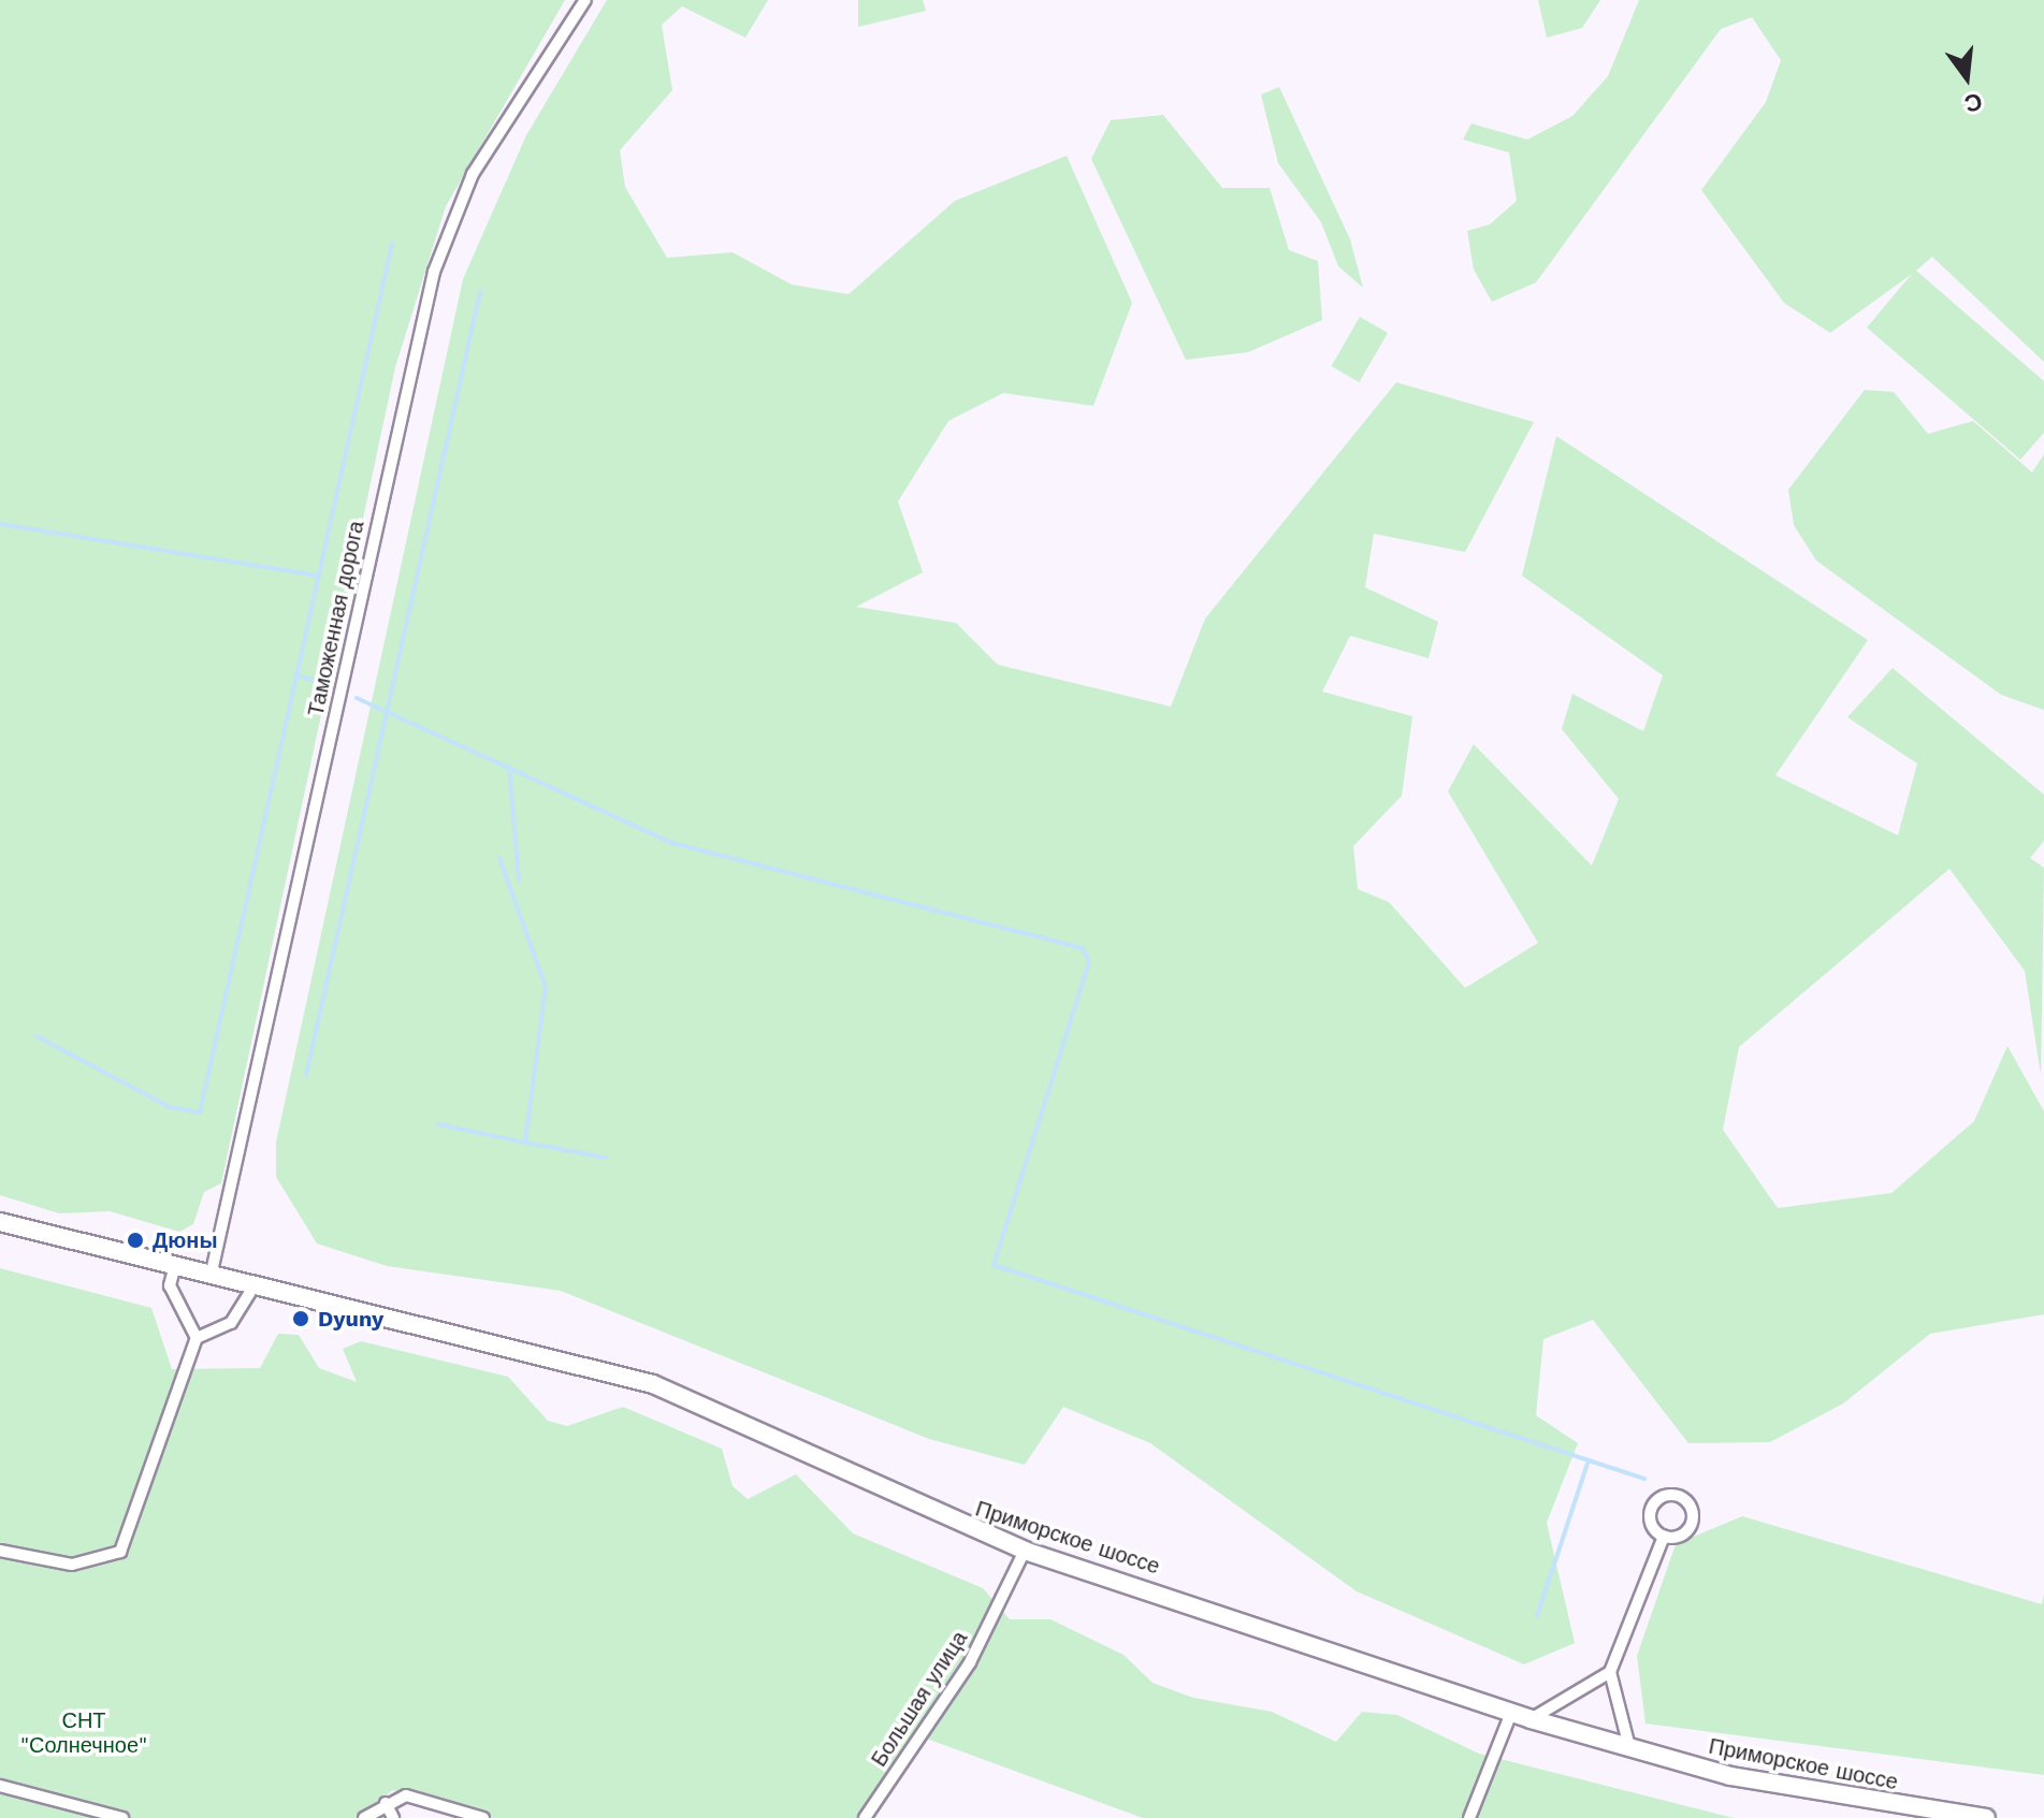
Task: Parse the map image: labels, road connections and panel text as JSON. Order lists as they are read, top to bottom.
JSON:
{
  "streets": {
    "main road": ["Приморское шоссе"],
    "street": ["Таможенная дорога", "Большая улица"]
  },
  "crossings": [
    ["Таможенная дорога", "Приморское шоссе"],
    ["Приморское шоссе", "Большая улица"]
  ],
  "parks": ["СНТ \"Солнечное\""],
  "places": ["Дюны", "Dyuny"],
  "north": "bottom"
}
